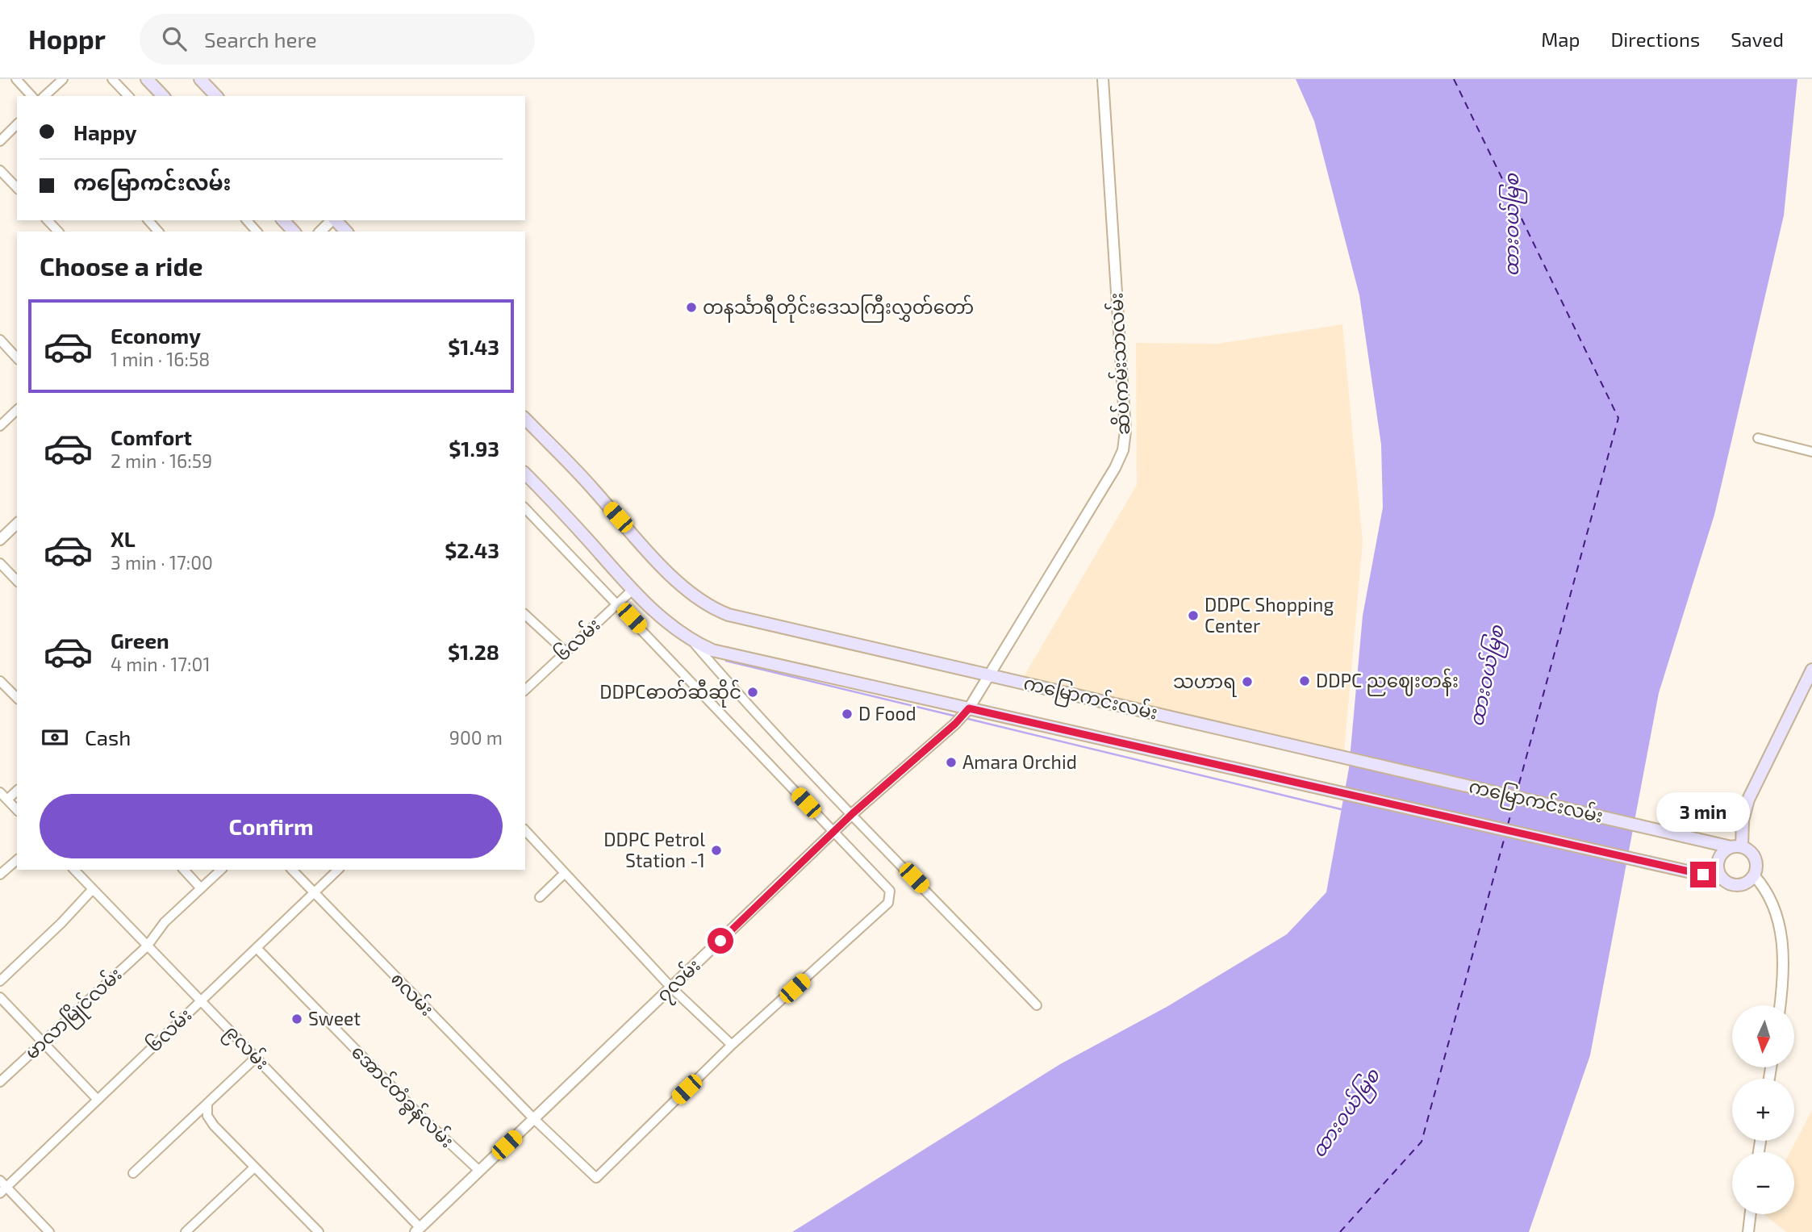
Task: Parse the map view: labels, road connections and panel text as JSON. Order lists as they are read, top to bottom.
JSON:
{
  "streets": {
    "main road": ["ကမြောကင်းလမ်း"],
    "street": [
      "ဆိပ်ကမ်းသာလမ်း",
      "၆လမ်း",
      "၇လမ်း",
      "၈လမ်း",
      "မာလာမြိုင်လမ်း",
      "၉လမ်း",
      "အောင်တံခွန်လမ်း"
    ]
  },
  "crossings": [
    ["ဆိပ်ကမ်းသာလမ်း", "ကမြောကင်းလမ်း"],
    ["ဆိပ်ကမ်းသာလမ်း", "၇လမ်း"],
    ["၆လမ်း", "ကမြောကင်းလမ်း"],
    ["၆လမ်း", "၈လမ်း"],
    ["၆လမ်း", "၉လမ်း"],
    ["၆လမ်း", "အောင်တံခွန်လမ်း"],
    ["ကမြောကင်းလမ်း", "၇လမ်း"],
    ["၇လမ်း", "၈လမ်း"],
    ["၇လမ်း", "၉လမ်း"],
    ["၇လမ်း", "အောင်တံခွန်လမ်း"],
    ["မာလာမြိုင်လမ်း", "၉လမ်း"]
  ],
  "water": ["ထားဝယ်မြစ"],
  "places": [
    "တနင်္သာရီတိုင်းဒေသကြီးလွှတ်တော်",
    "DDPC Shopping Center",
    "DDPC ညဈေးတန်း",
    "သဟာရ",
    "DDPCဓာတ်ဆီဆိုင်",
    "D Food",
    "Amara Orchid",
    "DDPC Petrol Station -1",
    "Sweet"
  ],
  "north": "bottom",
  "page": {
    "header": "Hoppr",
    "search": "Search here",
    "nav": ["Map", "Directions", "Saved"],
    "banner": ["Happy", "ကမြောကင်းလမ်း"],
    "heading": "Choose a ride",
    "list": [
      {
        "name": "Economy",
        "note": "1 min · 16:58",
        "value": "$1.43"
      },
      {
        "name": "Comfort",
        "note": "2 min · 16:59",
        "value": "$1.93"
      },
      {
        "name": "XL",
        "note": "3 min · 17:00",
        "value": "$2.43"
      },
      {
        "name": "Green",
        "note": "4 min · 17:01",
        "value": "$1.28"
      }
    ],
    "pay": ["Cash", "900 m"],
    "buttons": "Confirm",
    "bubble": "3 min",
    "map_buttons": ["+", "−"]
  }
}
